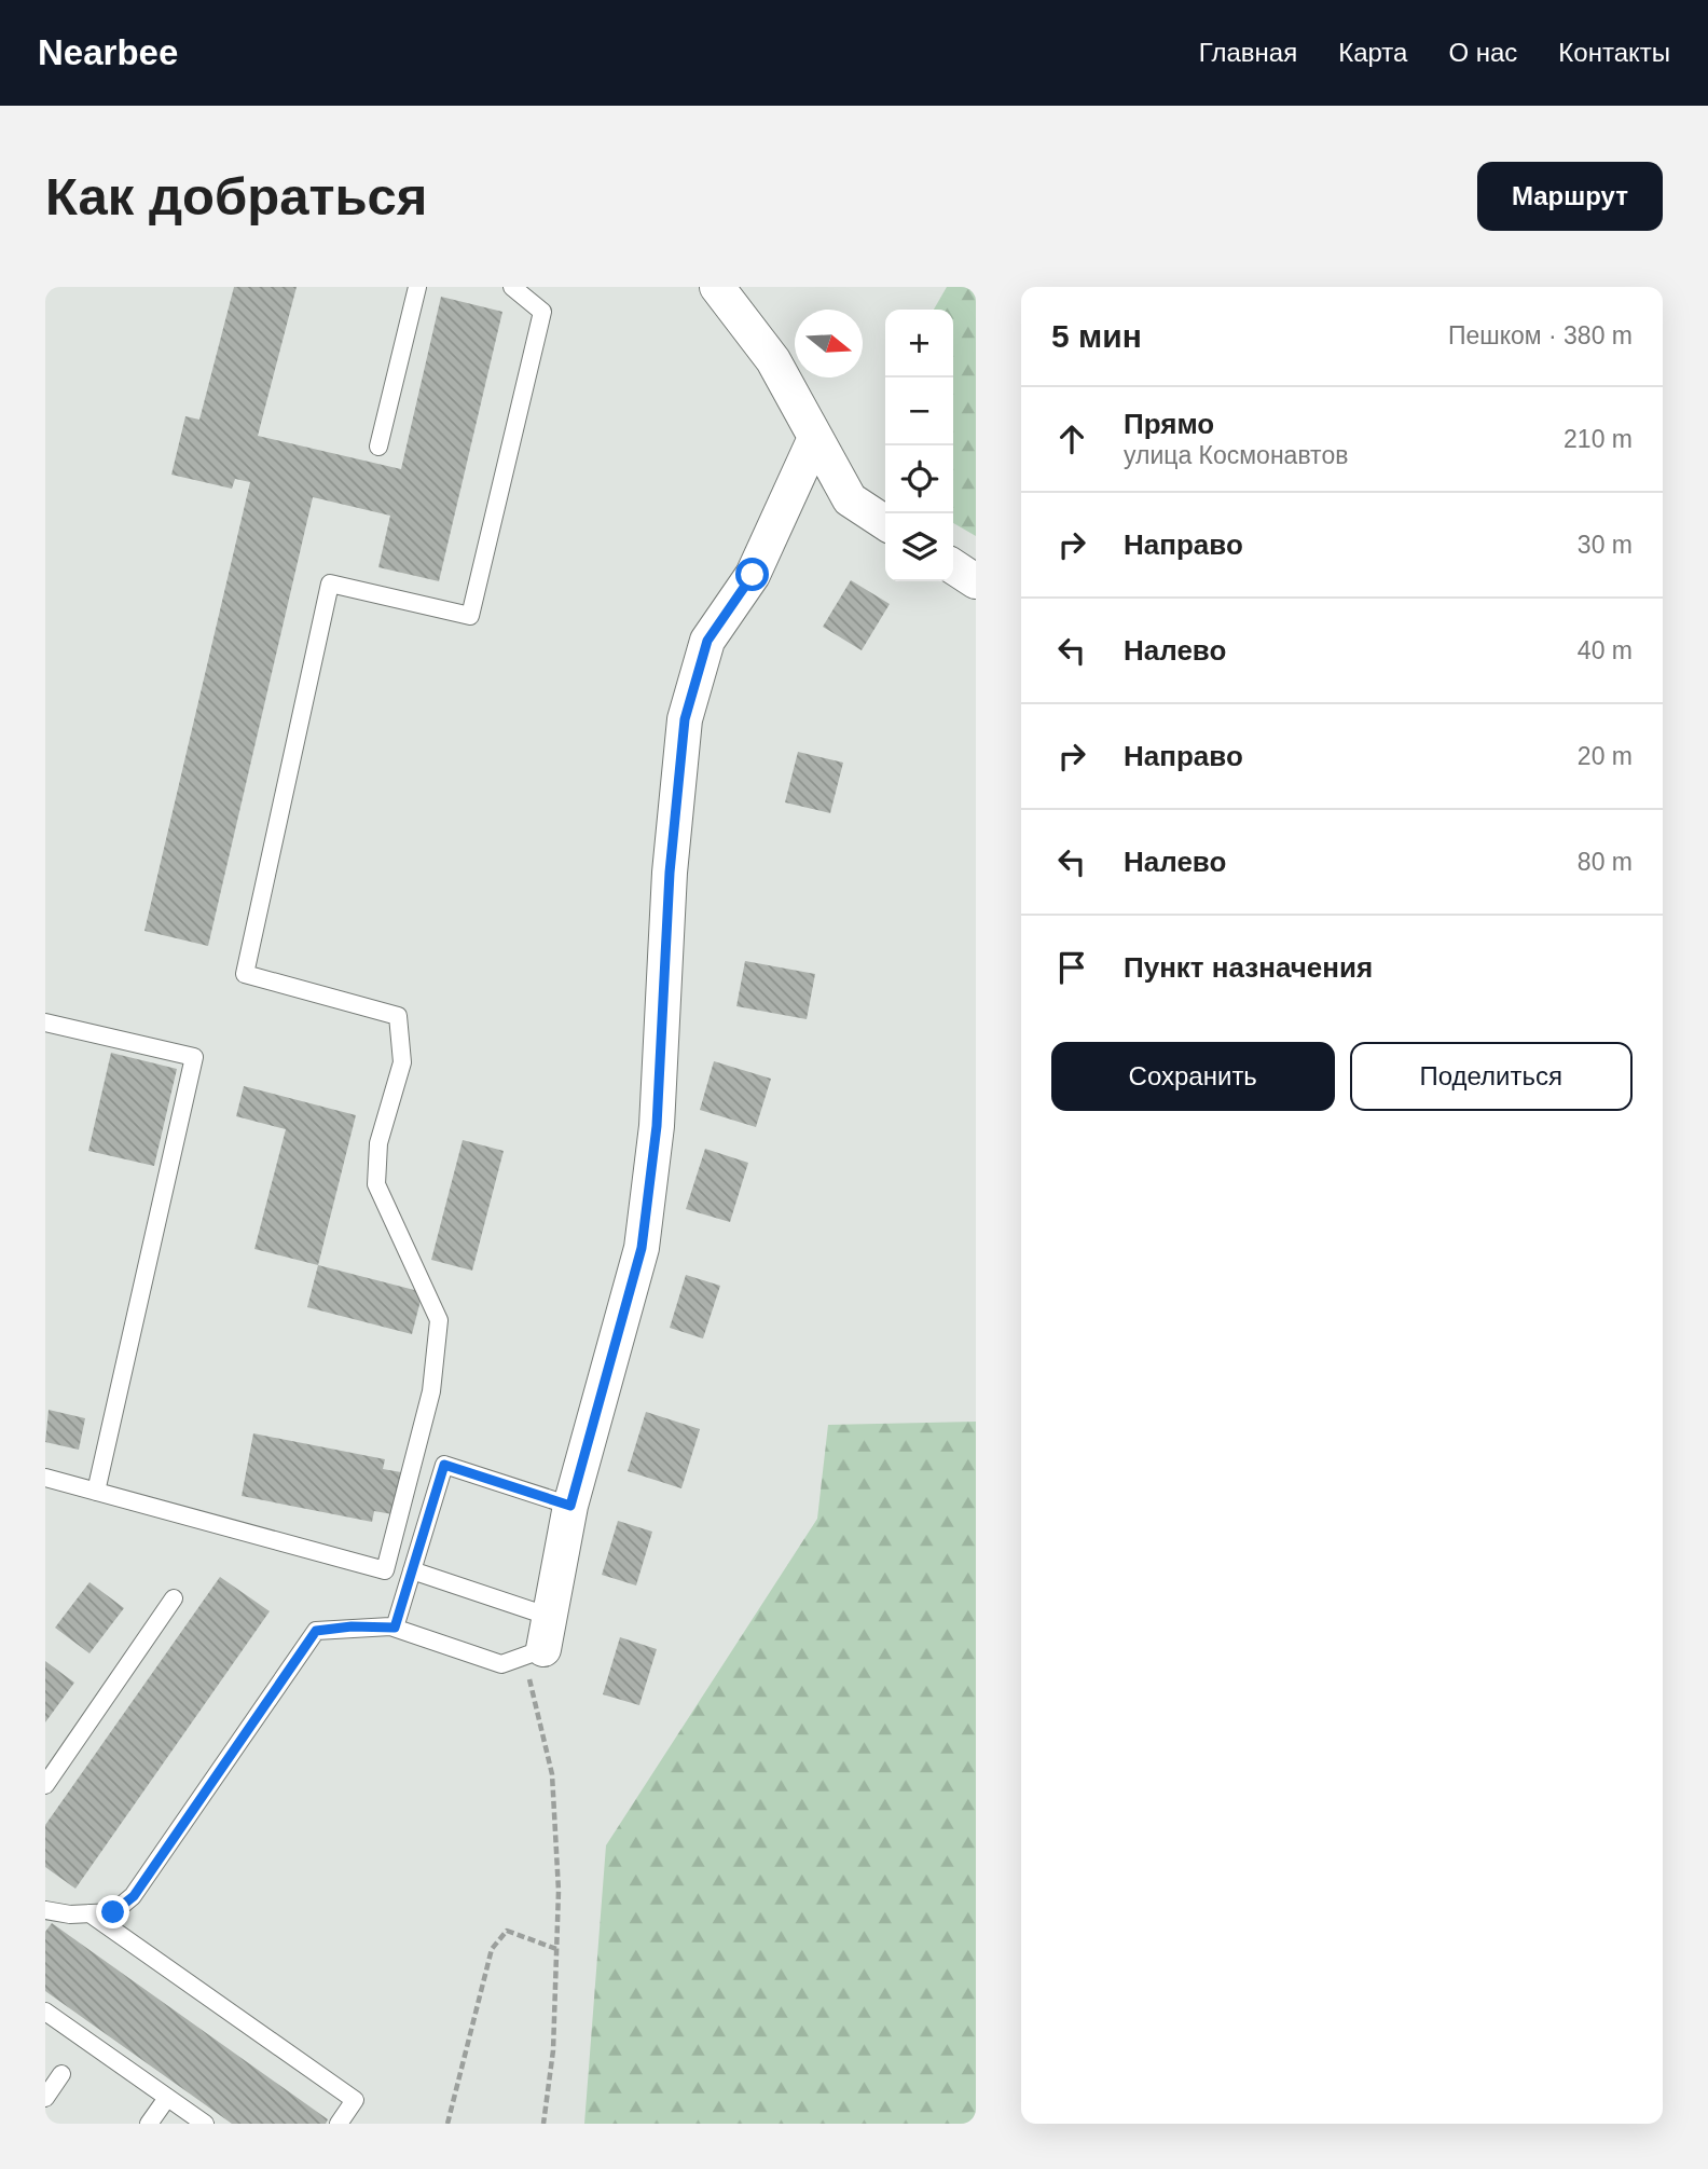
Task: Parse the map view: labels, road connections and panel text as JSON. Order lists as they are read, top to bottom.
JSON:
{
  "north": "right",
  "page": {
    "header": "Nearbee",
    "nav": [
      "Главная",
      "Карта",
      "О нас",
      "Контакты"
    ],
    "buttons": [
      "Маршрут",
      ["Сохранить", "Поделиться"]
    ],
    "title": "Как добраться",
    "heading": ["5 мин", "Пешком · 380 m"],
    "map_buttons": ["+", "−"],
    "list": [
      ["Прямо", "улица Космонавтов", "210 m"],
      ["Направо", "30 m"],
      ["Налево", "40 m"],
      ["Направо", "20 m"],
      ["Налево", "80 m"],
      "Пункт назначения"
    ]
  }
}
